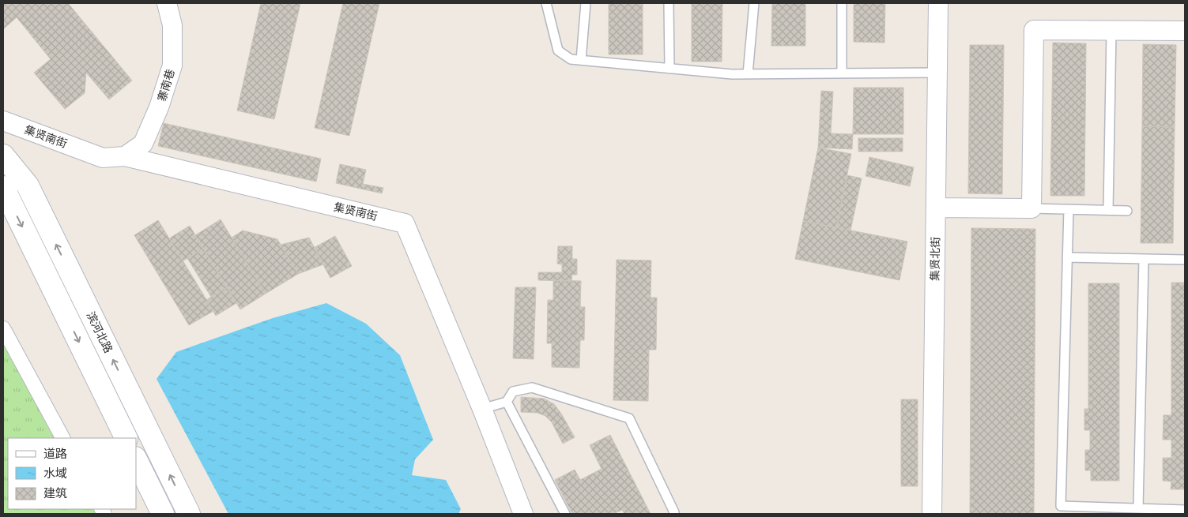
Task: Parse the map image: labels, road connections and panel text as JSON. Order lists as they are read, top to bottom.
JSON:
{
  "streets": {
    "main road": ["滨河北路"],
    "street": ["寨南巷", "集贤南街", "集贤北街"]
  },
  "crossings": [
    ["寨南巷", "集贤南街"]
  ],
  "legend": ["道路", "水域", "建筑"]
}
